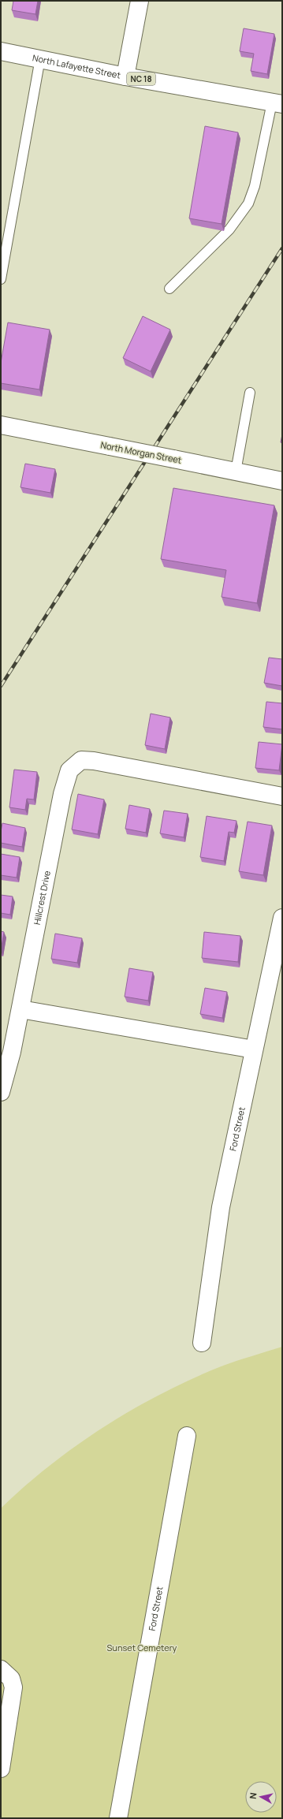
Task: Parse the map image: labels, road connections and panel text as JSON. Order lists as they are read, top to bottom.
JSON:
{
  "streets": {
    "street": [
      "North Lafayette Street",
      "NC 18",
      "North Morgan Street",
      "Hillcrest Drive",
      "Ford Street"
    ]
  },
  "parks": ["Sunset Cemetery"],
  "north": "left"
}
